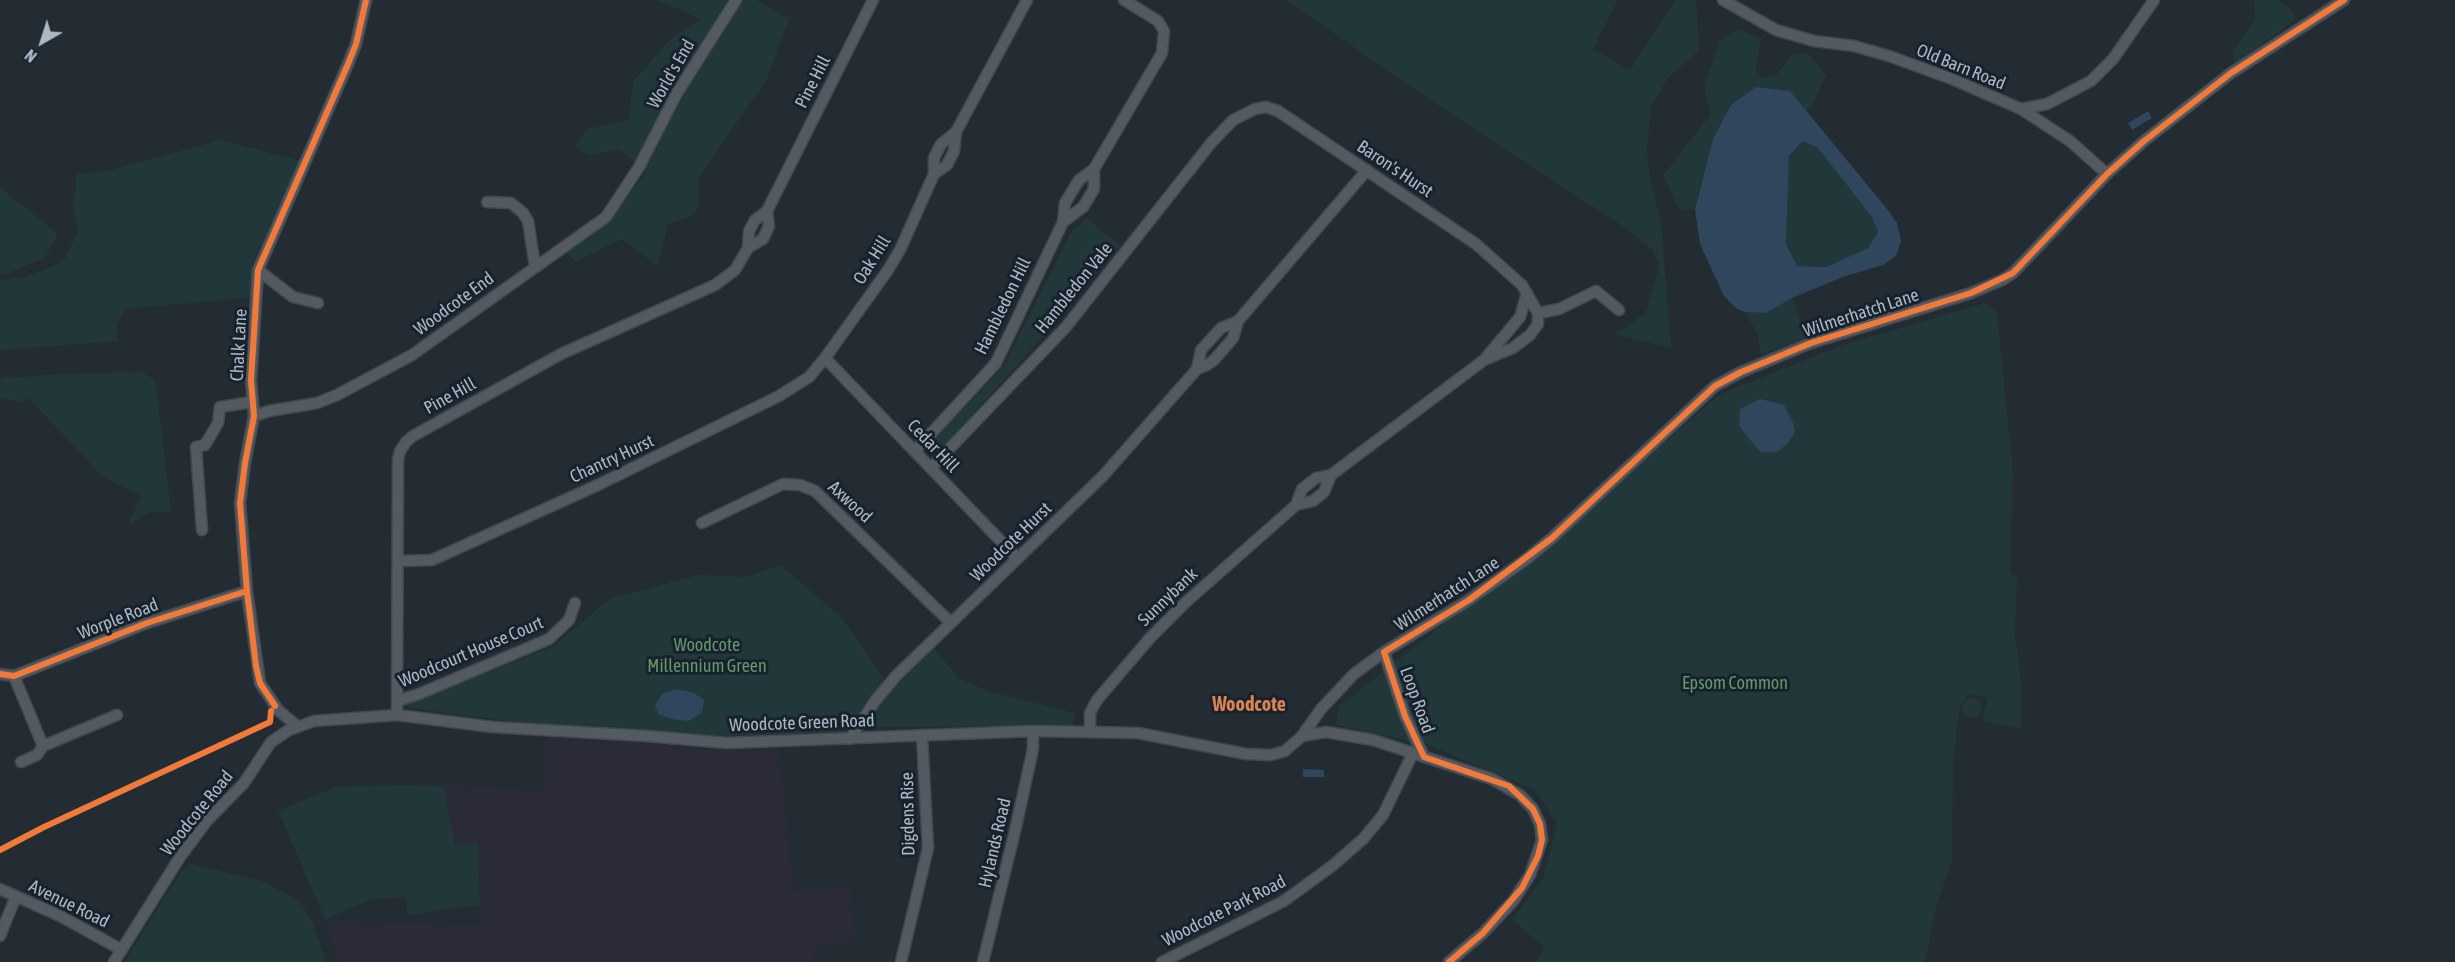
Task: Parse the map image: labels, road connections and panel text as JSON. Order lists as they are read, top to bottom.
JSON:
{
  "streets": {
    "street": [
      "Old Barn Road",
      "World's End",
      "Pine Hill",
      "Baron's Hurst",
      "Oak Hill",
      "Hambledon Vale",
      "Woodcote End",
      "Hambledon Hill",
      "Wilmerhatch Lane",
      "Chalk Lane",
      "Cedar Hill",
      "Chantry Hurst",
      "Axwood",
      "Woodcote Hurst",
      "Sunnybank",
      "Worple Road",
      "Woodcourt House Court",
      "Loop Road",
      "Woodcote Green Road",
      "Woodcote Road",
      "Digdens Rise",
      "Hylands Road",
      "Avenue Road",
      "Woodcote Park Road"
    ]
  },
  "crossings": [
    ["Old Barn Road", "Wilmerhatch Lane"],
    ["World's End", "Woodcote End"],
    ["Pine Hill", "Chantry Hurst"],
    ["Pine Hill", "Woodcourt House Court"],
    ["Pine Hill", "Woodcote Green Road"],
    ["Baron's Hurst", "Hambledon Vale"],
    ["Baron's Hurst", "Woodcote Hurst"],
    ["Baron's Hurst", "Sunnybank"],
    ["Oak Hill", "Cedar Hill"],
    ["Oak Hill", "Chantry Hurst"],
    ["Hambledon Vale", "Cedar Hill"],
    ["Woodcote End", "Chalk Lane"],
    ["Hambledon Hill", "Cedar Hill"],
    ["Wilmerhatch Lane", "Loop Road"],
    ["Wilmerhatch Lane", "Woodcote Green Road"],
    ["Chalk Lane", "Worple Road"],
    ["Chalk Lane", "Woodcote Green Road"],
    ["Chalk Lane", "Woodcote Road"],
    ["Cedar Hill", "Chantry Hurst"],
    ["Cedar Hill", "Woodcote Hurst"],
    ["Axwood", "Woodcote Hurst"],
    ["Woodcote Hurst", "Woodcote Green Road"],
    ["Sunnybank", "Woodcote Green Road"],
    ["Loop Road", "Woodcote Park Road"],
    ["Woodcote Green Road", "Woodcote Road"],
    ["Woodcote Green Road", "Digdens Rise"],
    ["Woodcote Green Road", "Hylands Road"],
    ["Woodcote Road", "Avenue Road"]
  ],
  "districts": ["Woodcote"],
  "parks": ["Woodcote Millennium Green", "Epsom Common"],
  "north": "bottom left"
}
